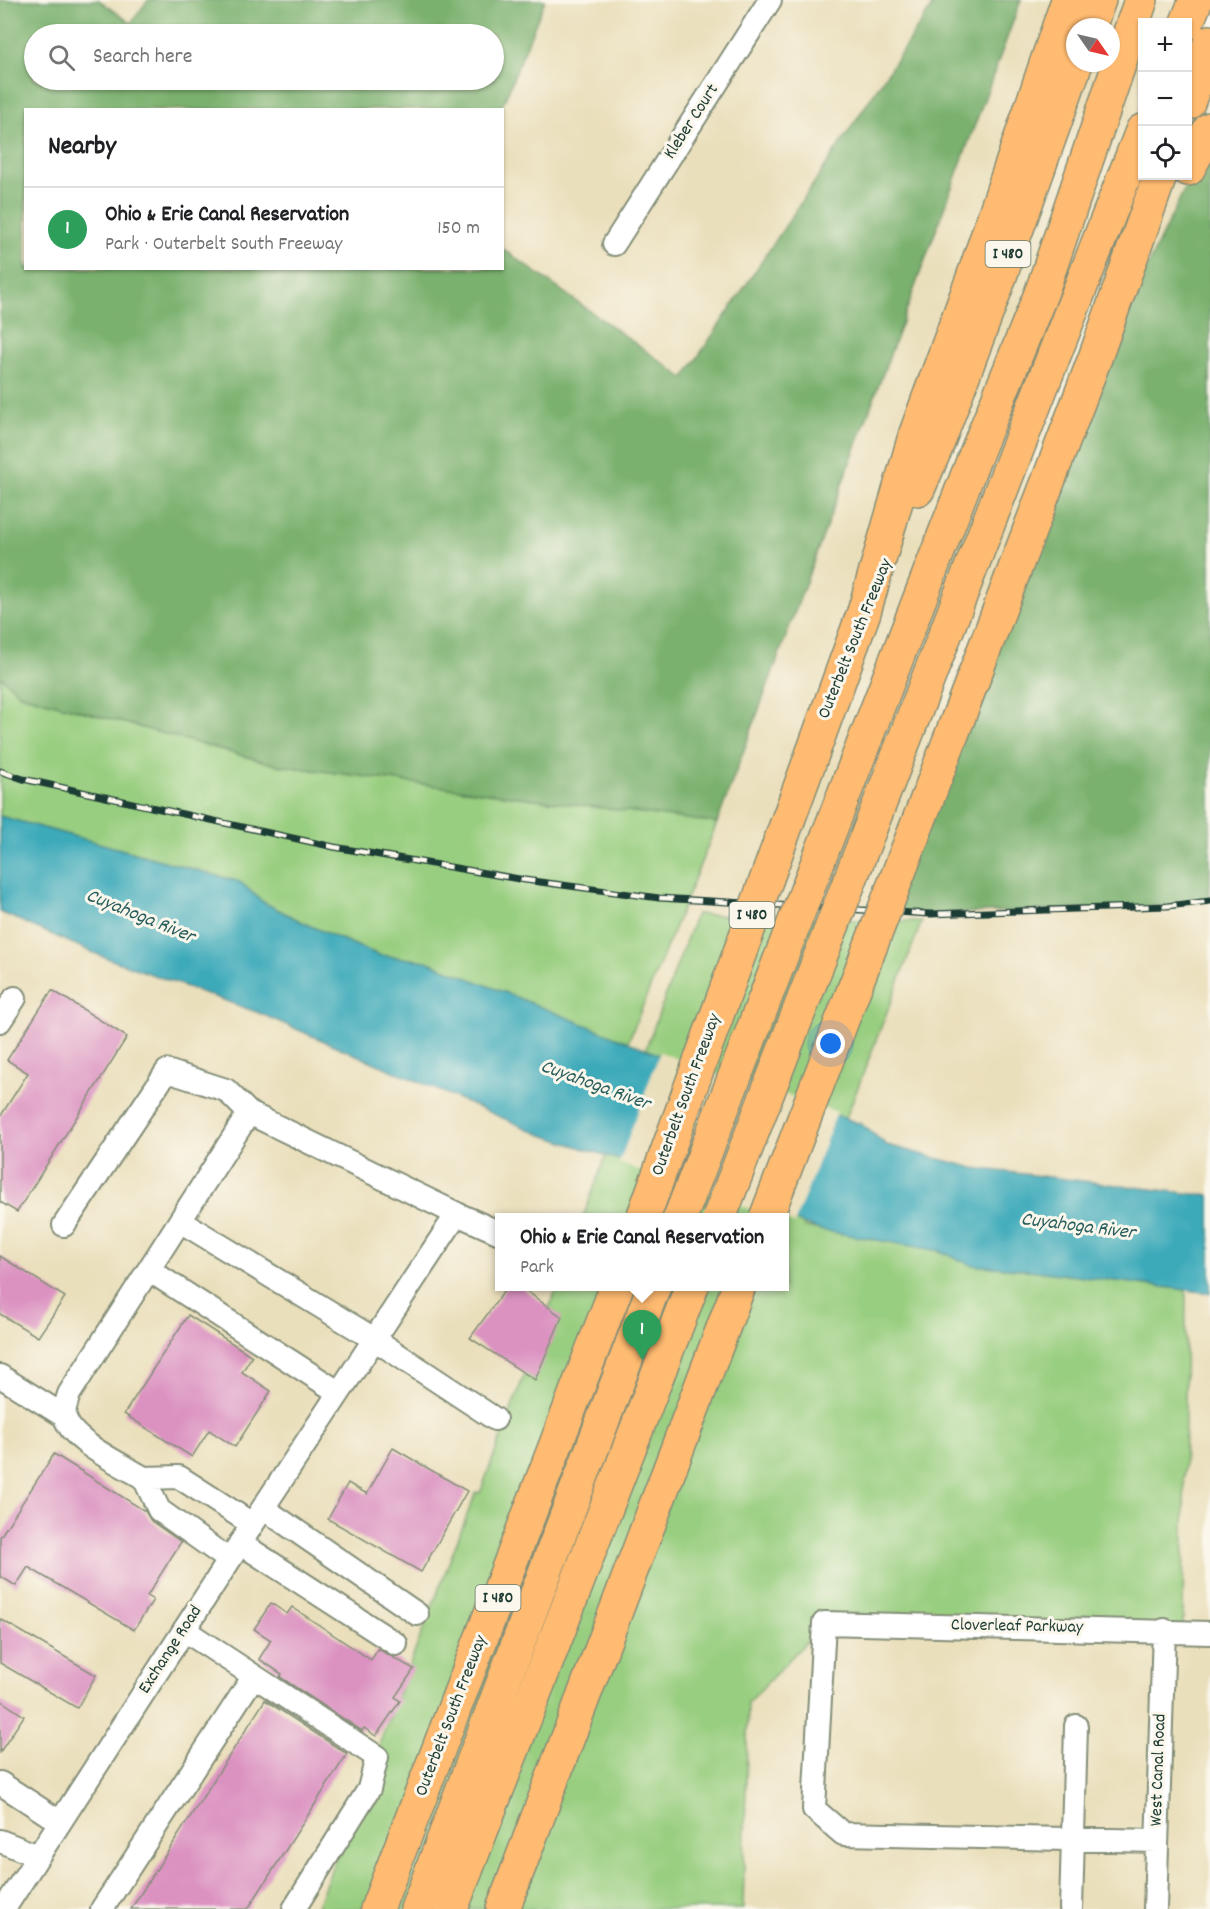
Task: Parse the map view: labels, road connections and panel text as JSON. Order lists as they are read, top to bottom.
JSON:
{
  "streets": {
    "highway": ["I 480", "Outerbelt South Freeway"],
    "street": [
      "Kleber Court",
      "Cloverleaf Parkway",
      "Exchange Road",
      "West Canal Road"
    ]
  },
  "crossings": [
    ["Cloverleaf Parkway", "West Canal Road"]
  ],
  "water": ["Cuyahoga River"],
  "north": "bottom right",
  "page": {
    "map_buttons": ["+", "−"],
    "search": "Search here",
    "heading": "Nearby",
    "list": [
      {
        "mark": "1",
        "name": "Ohio & Erie Canal Reservation",
        "note": "Park · Outerbelt South Freeway",
        "value": "150 m"
      }
    ],
    "popup": ["Ohio & Erie Canal Reservation", "Park"],
    "pins": "1"
  }
}
